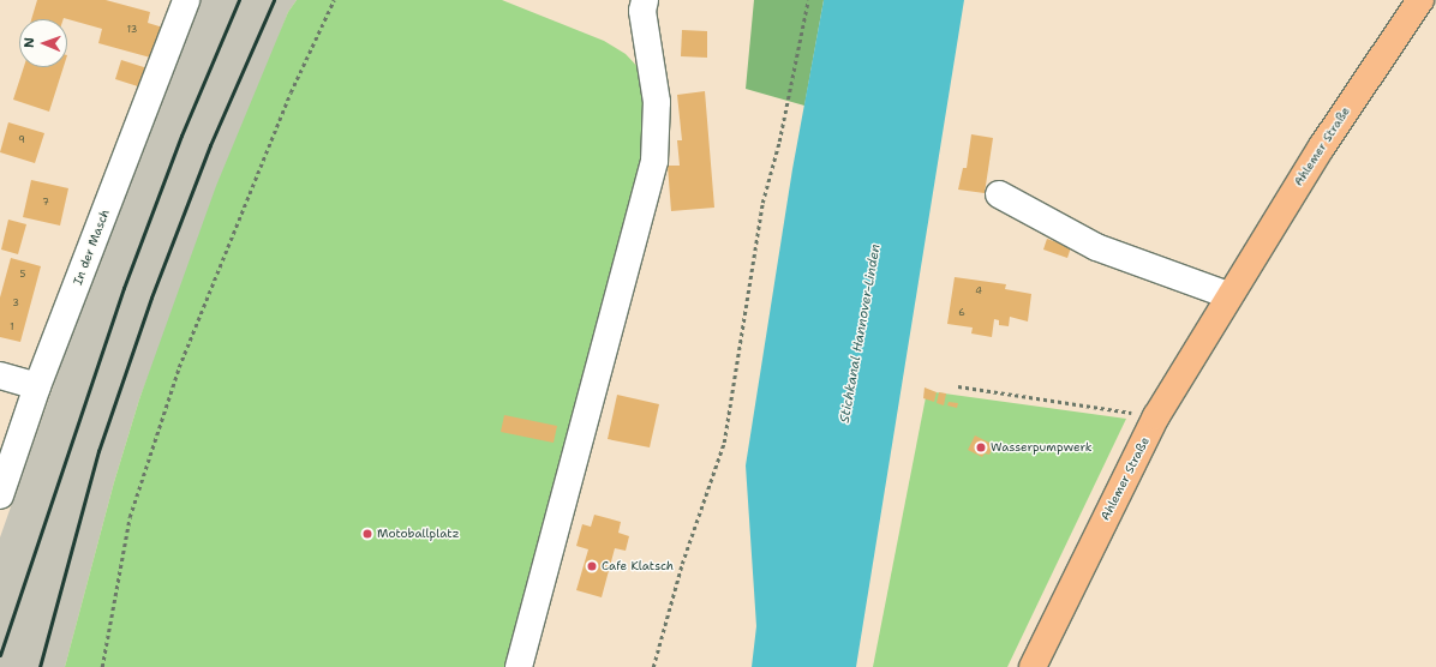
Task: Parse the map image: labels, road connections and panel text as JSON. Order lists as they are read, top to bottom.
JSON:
{
  "streets": {
    "main road": ["Ahlemer Straße"],
    "street": ["In der Masch"]
  },
  "water": ["Stichkanal Hannover-Linden"],
  "places": ["Wasserpumpwerk", "Motoballplatz", "Cafe Klatsch"],
  "house_numbers": [
    "13",
    "9",
    "7",
    "5",
    "4",
    "3",
    "6",
    "1"
  ],
  "north": "left"
}
